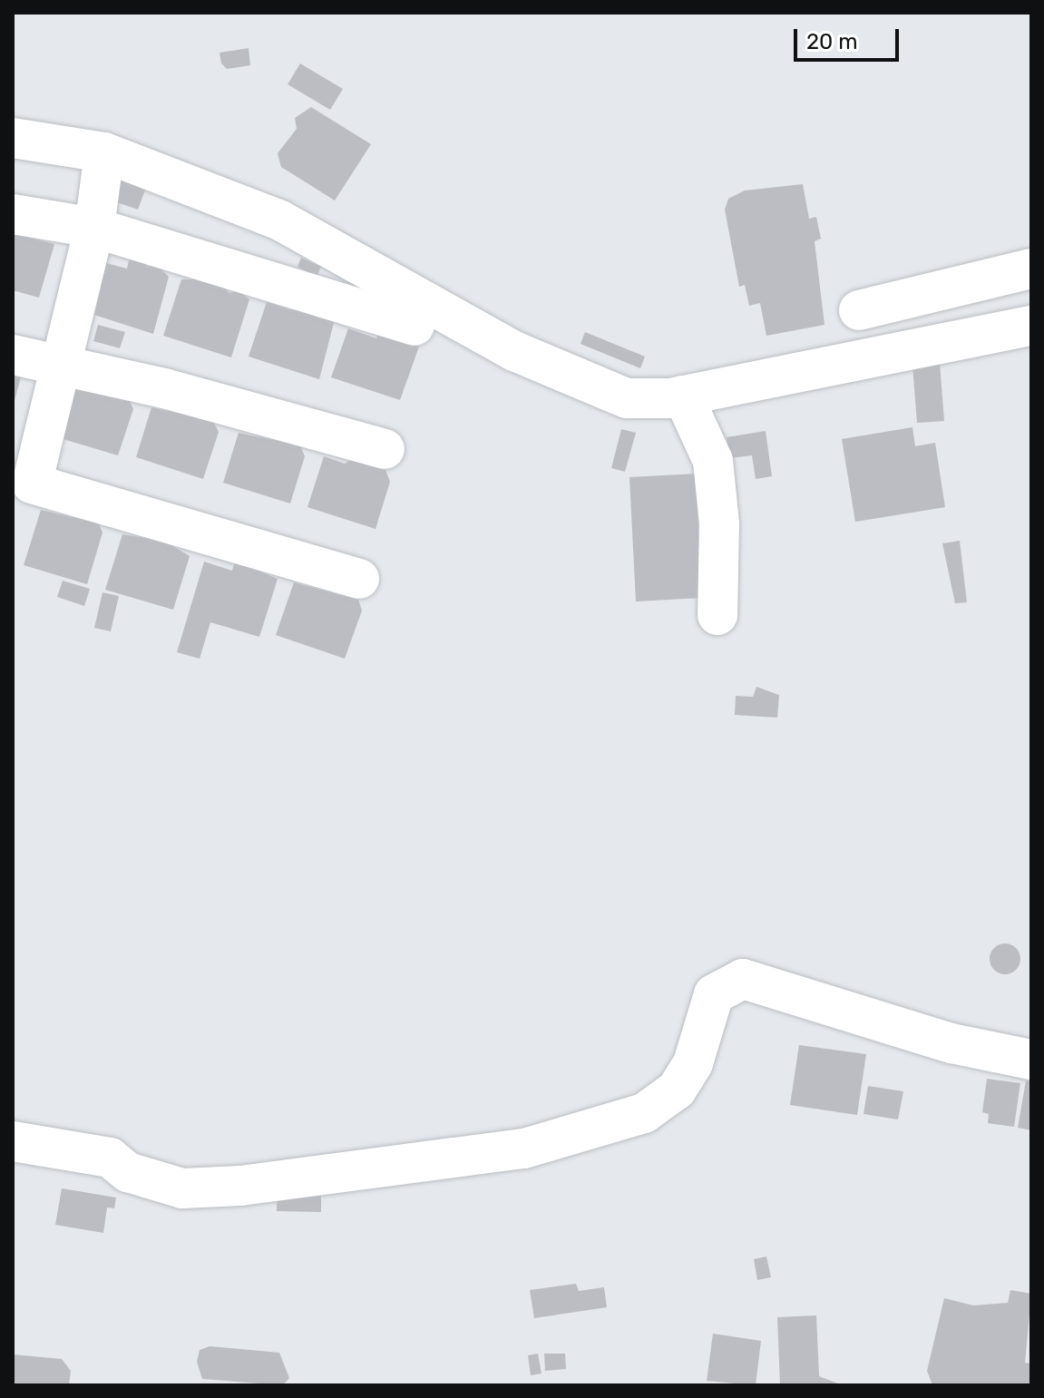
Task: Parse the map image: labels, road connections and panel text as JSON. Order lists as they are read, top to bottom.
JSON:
{
  "scale_bar": "20 m"
}
